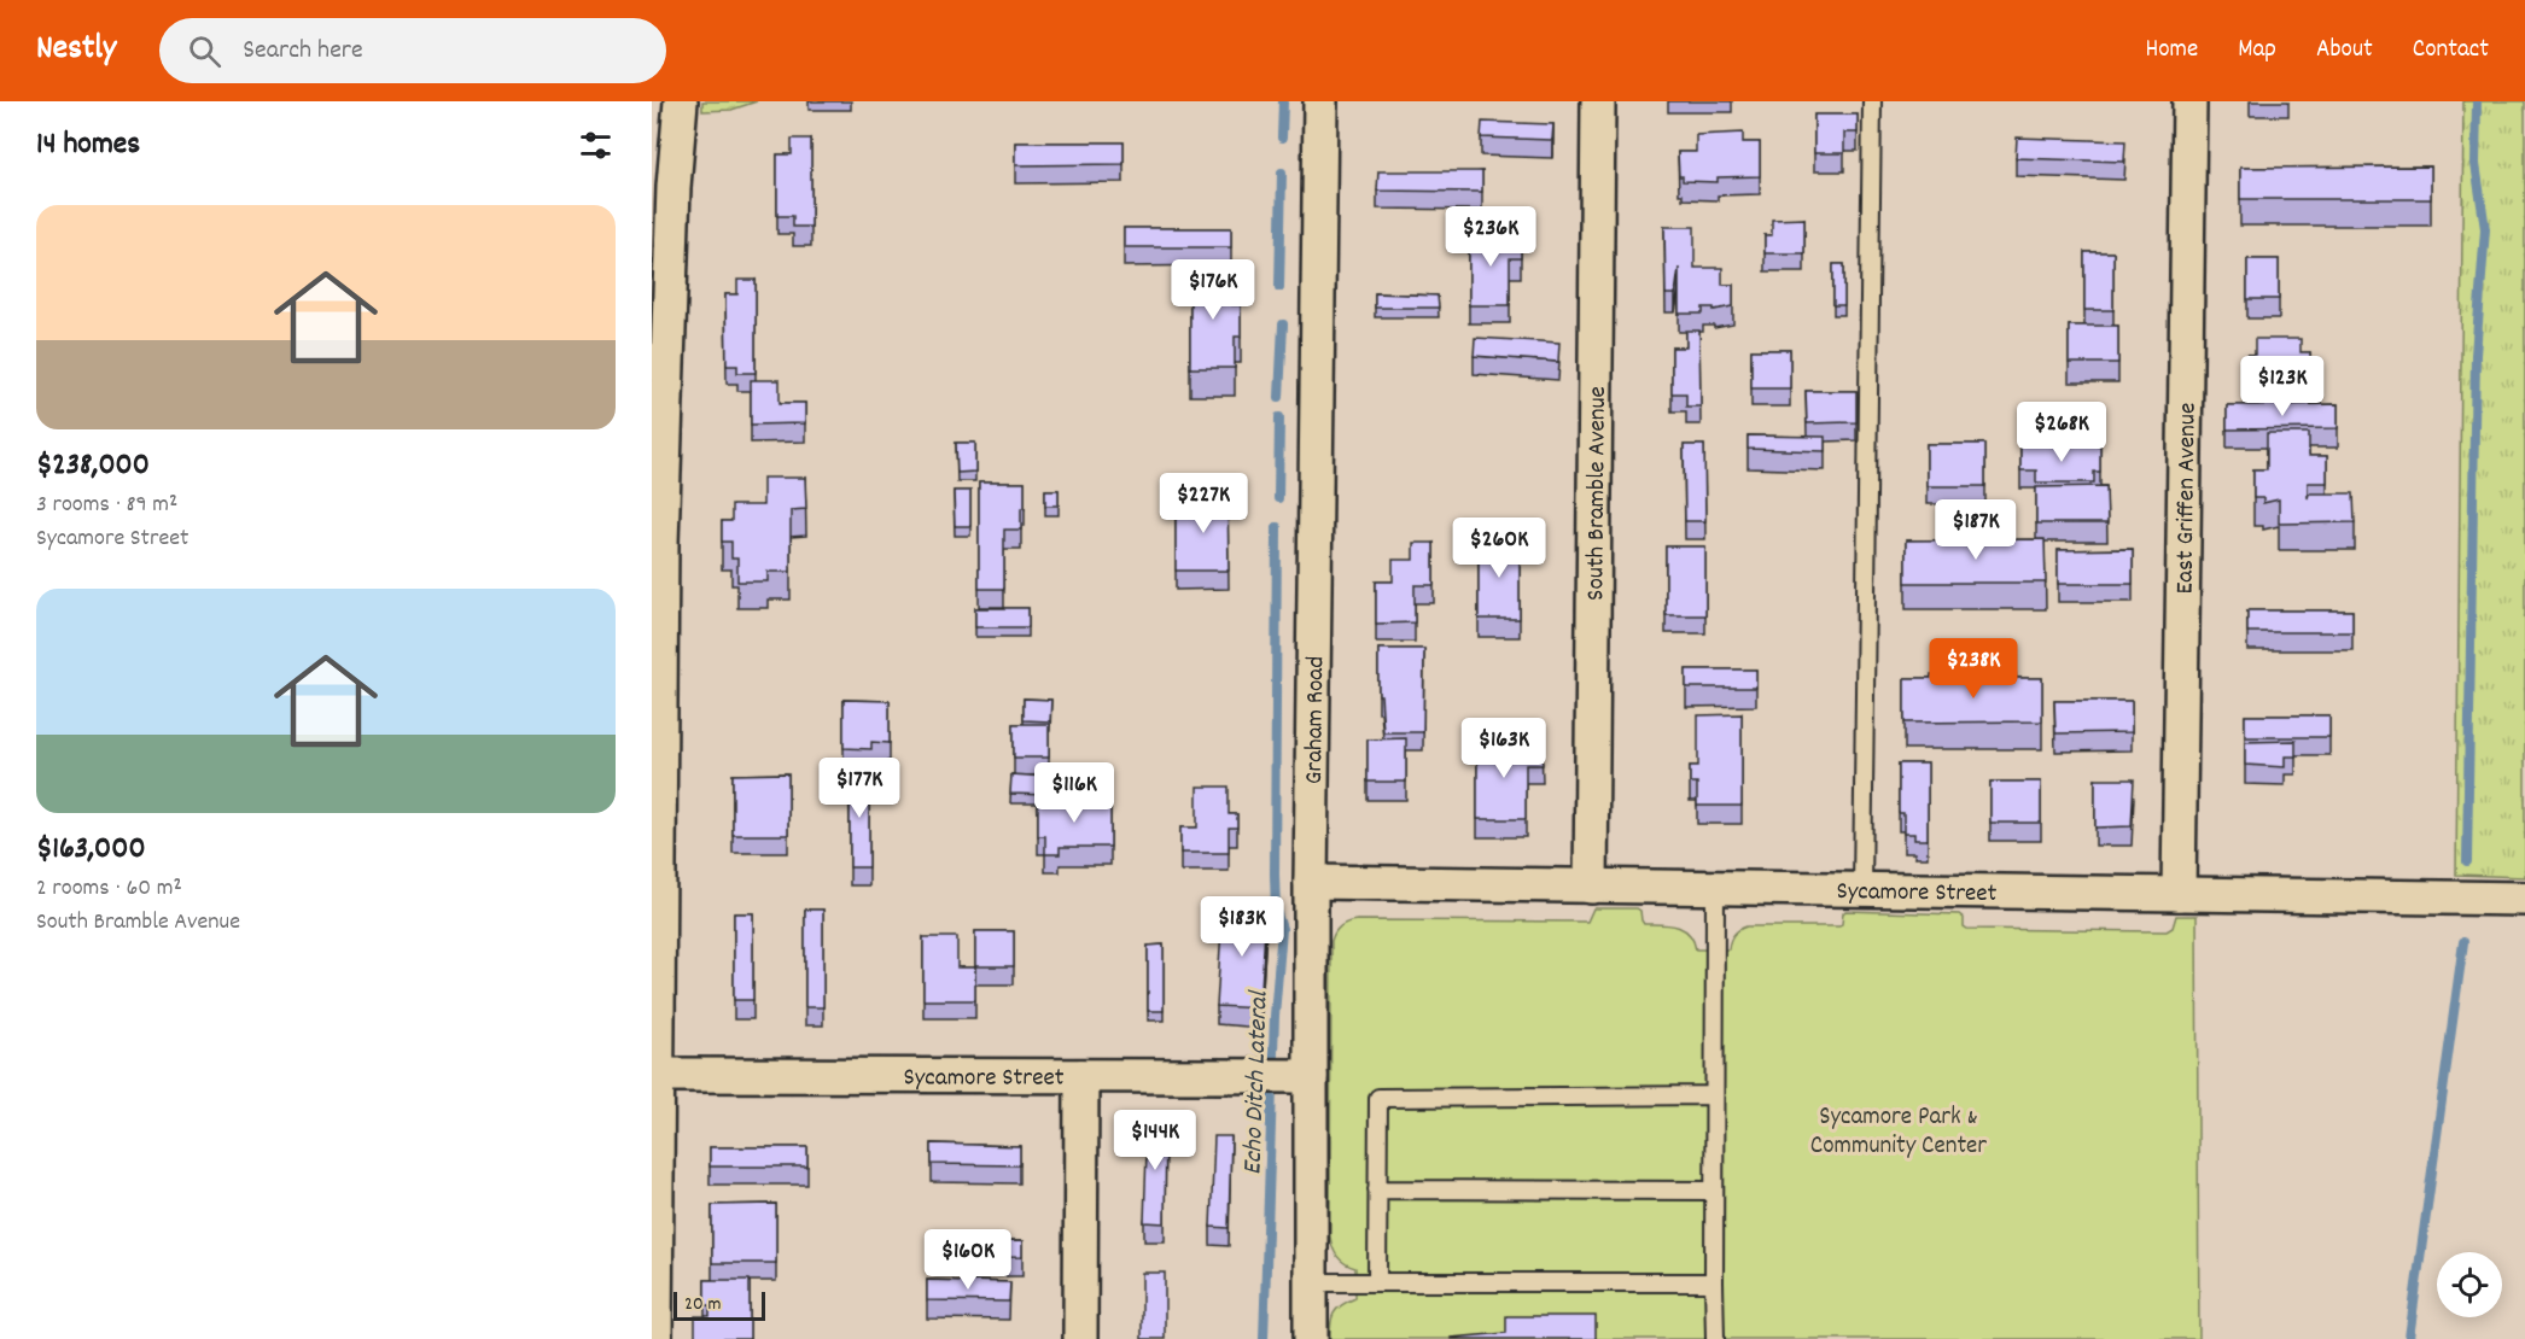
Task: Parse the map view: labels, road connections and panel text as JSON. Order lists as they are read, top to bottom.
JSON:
{
  "streets": {
    "street": [
      "South Bramble Avenue",
      "East Griffen Avenue",
      "Graham Road",
      "Sycamore Street"
    ]
  },
  "crossings": [
    ["South Bramble Avenue", "Sycamore Street"],
    ["East Griffen Avenue", "Sycamore Street"],
    ["Graham Road", "Sycamore Street"]
  ],
  "water": ["Echo Ditch Lateral"],
  "parks": ["Sycamore Park & Community Center"],
  "scale_bar": "20 m",
  "page": {
    "header": "Nestly",
    "search": "Search here",
    "nav": [
      "Home",
      "Map",
      "About",
      "Contact"
    ],
    "heading": "14 homes",
    "list": [
      {
        "name": "$238,000",
        "note": "3 rooms · 89 m² · Sycamore Street"
      },
      {
        "name": "$163,000",
        "note": "2 rooms · 60 m² · South Bramble Avenue"
      }
    ],
    "price": [
      "$236K",
      "$176K",
      "$123K",
      "$268K",
      "$227K",
      "$187K",
      "$260K",
      "$238K",
      "$163K",
      "$177K",
      "$116K",
      "$183K",
      "$144K",
      "$160K"
    ],
    "scale": "20 m"
  }
}
